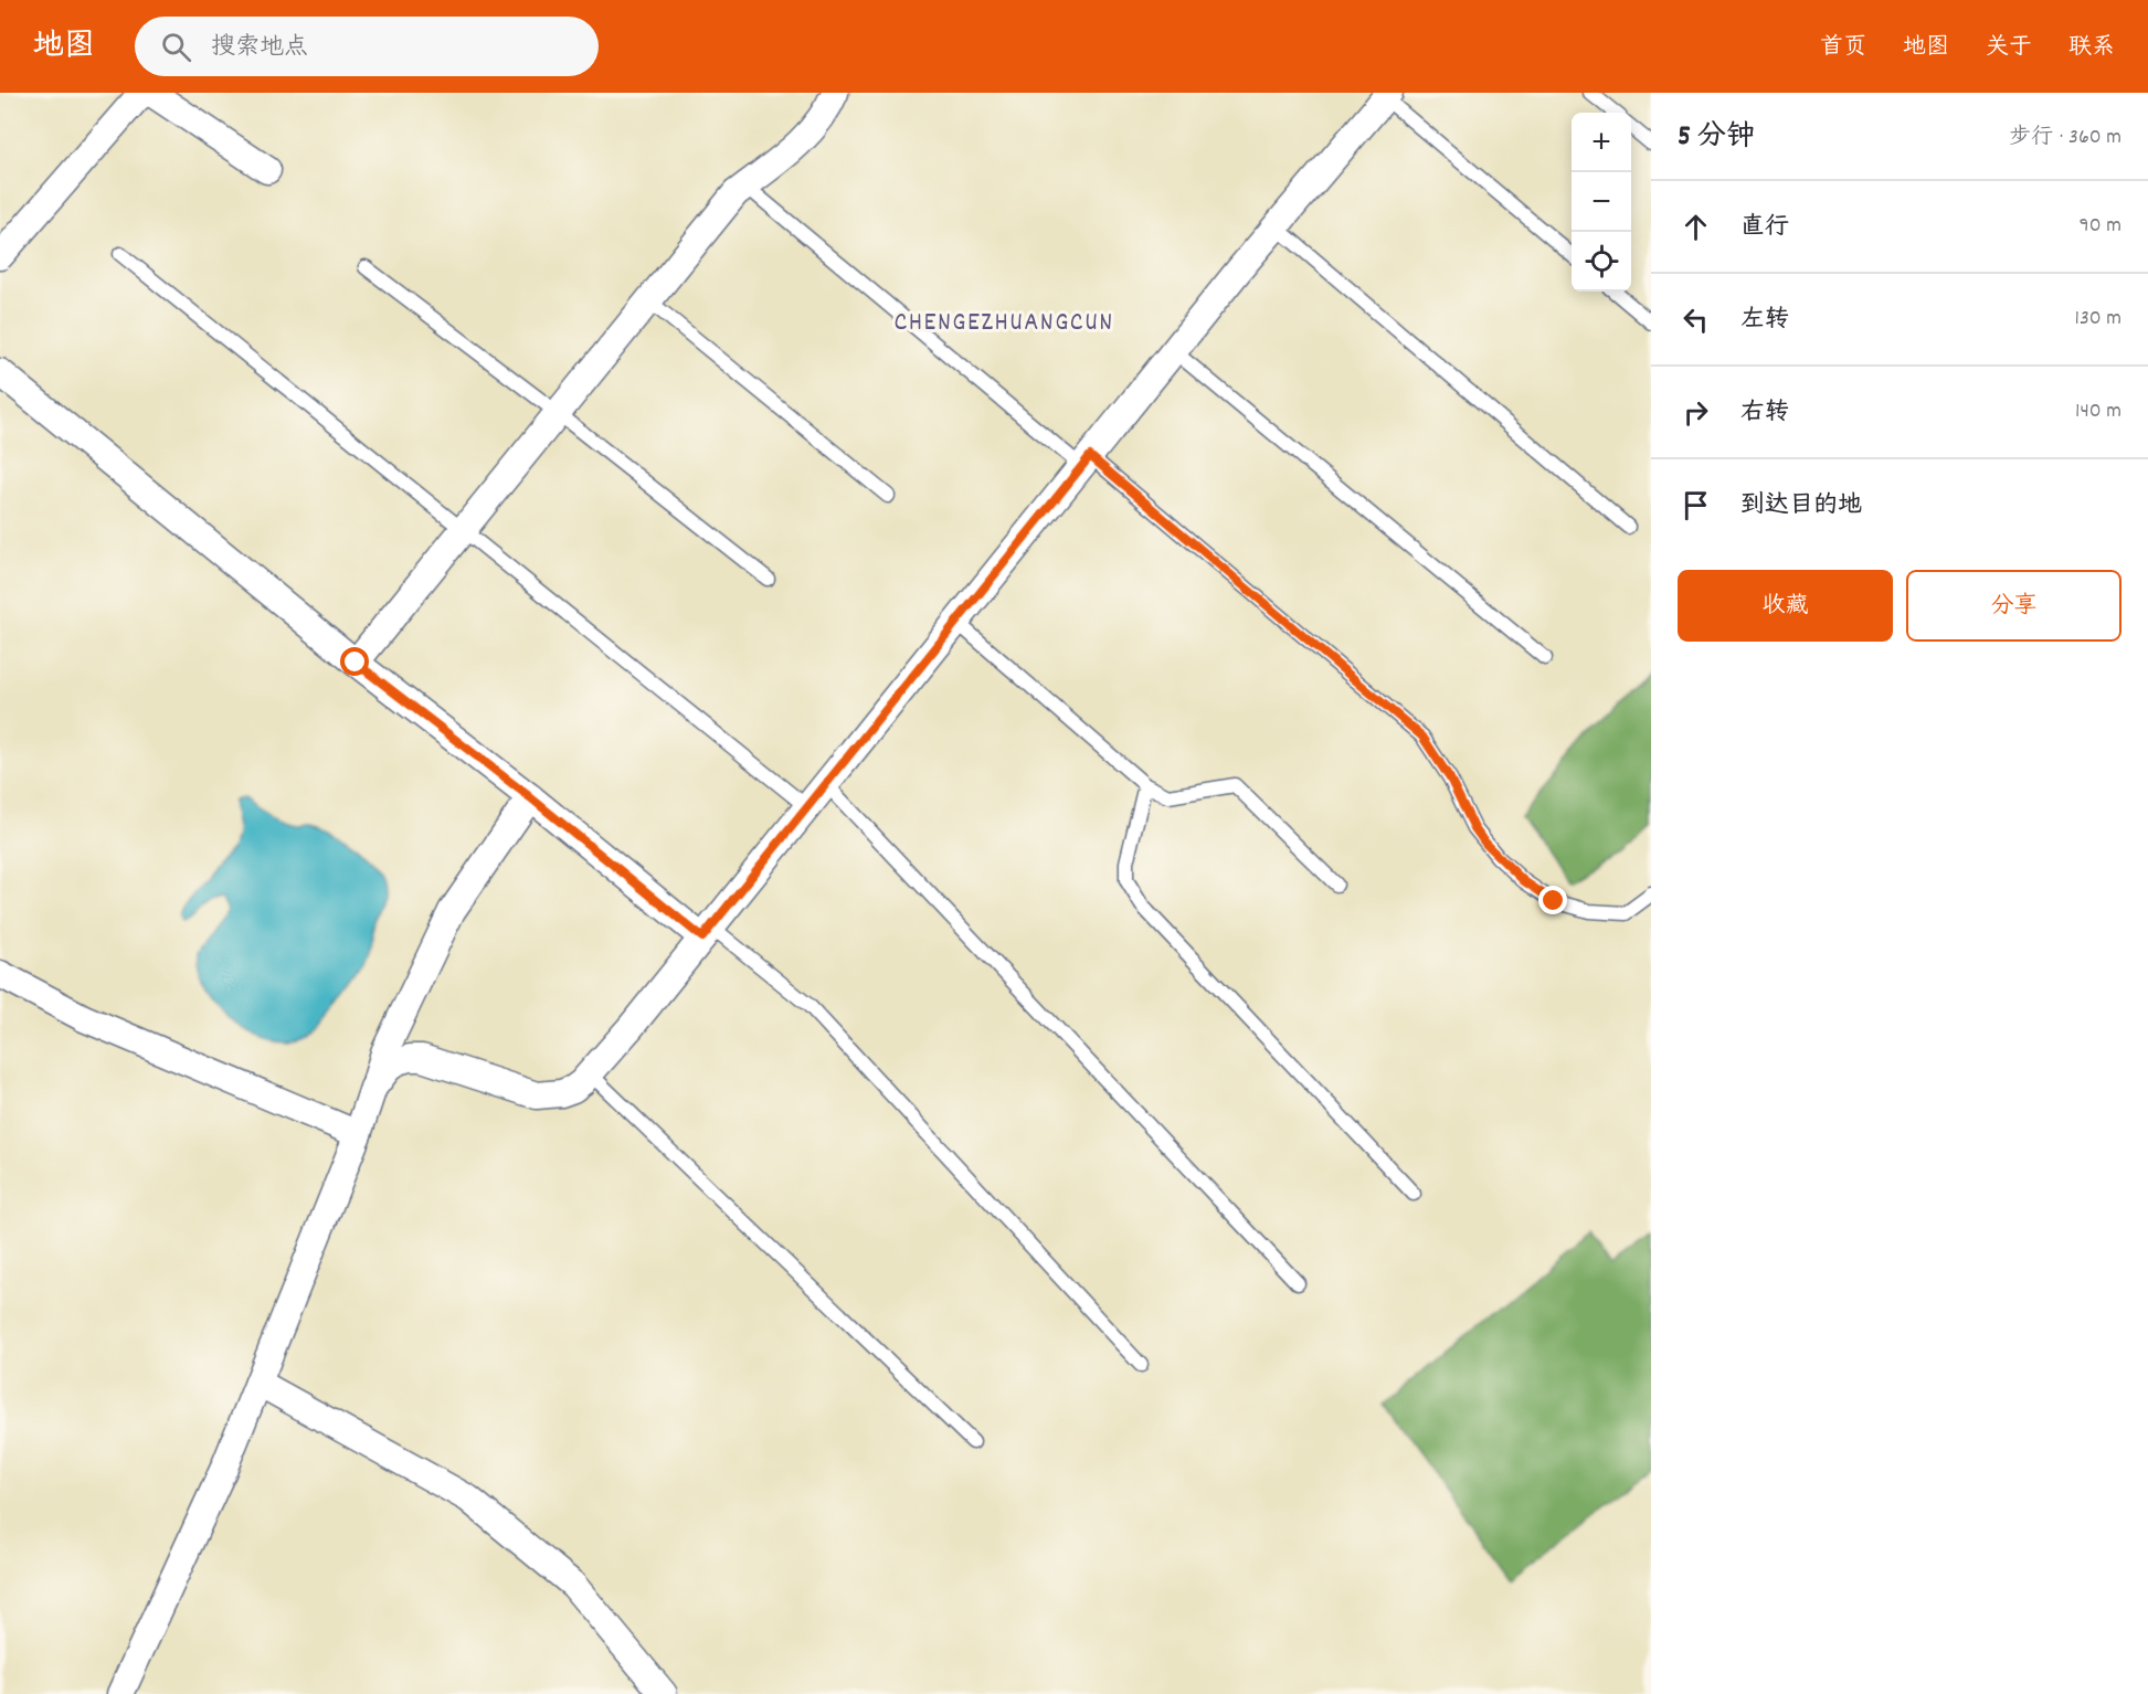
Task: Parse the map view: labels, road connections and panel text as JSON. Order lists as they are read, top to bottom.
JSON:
{
  "districts": ["CHENGEZHUANGCUN"],
  "page": {
    "header": "地图",
    "search": "搜索地点",
    "nav": [
      "首页",
      "地图",
      "关于",
      "联系"
    ],
    "heading": ["5 分钟", "步行 · 360 m"],
    "map_buttons": ["+", "−"],
    "list": [
      ["直行", "90 m"],
      ["左转", "130 m"],
      ["右转", "140 m"],
      "到达目的地"
    ],
    "buttons": ["收藏", "分享"]
  }
}
